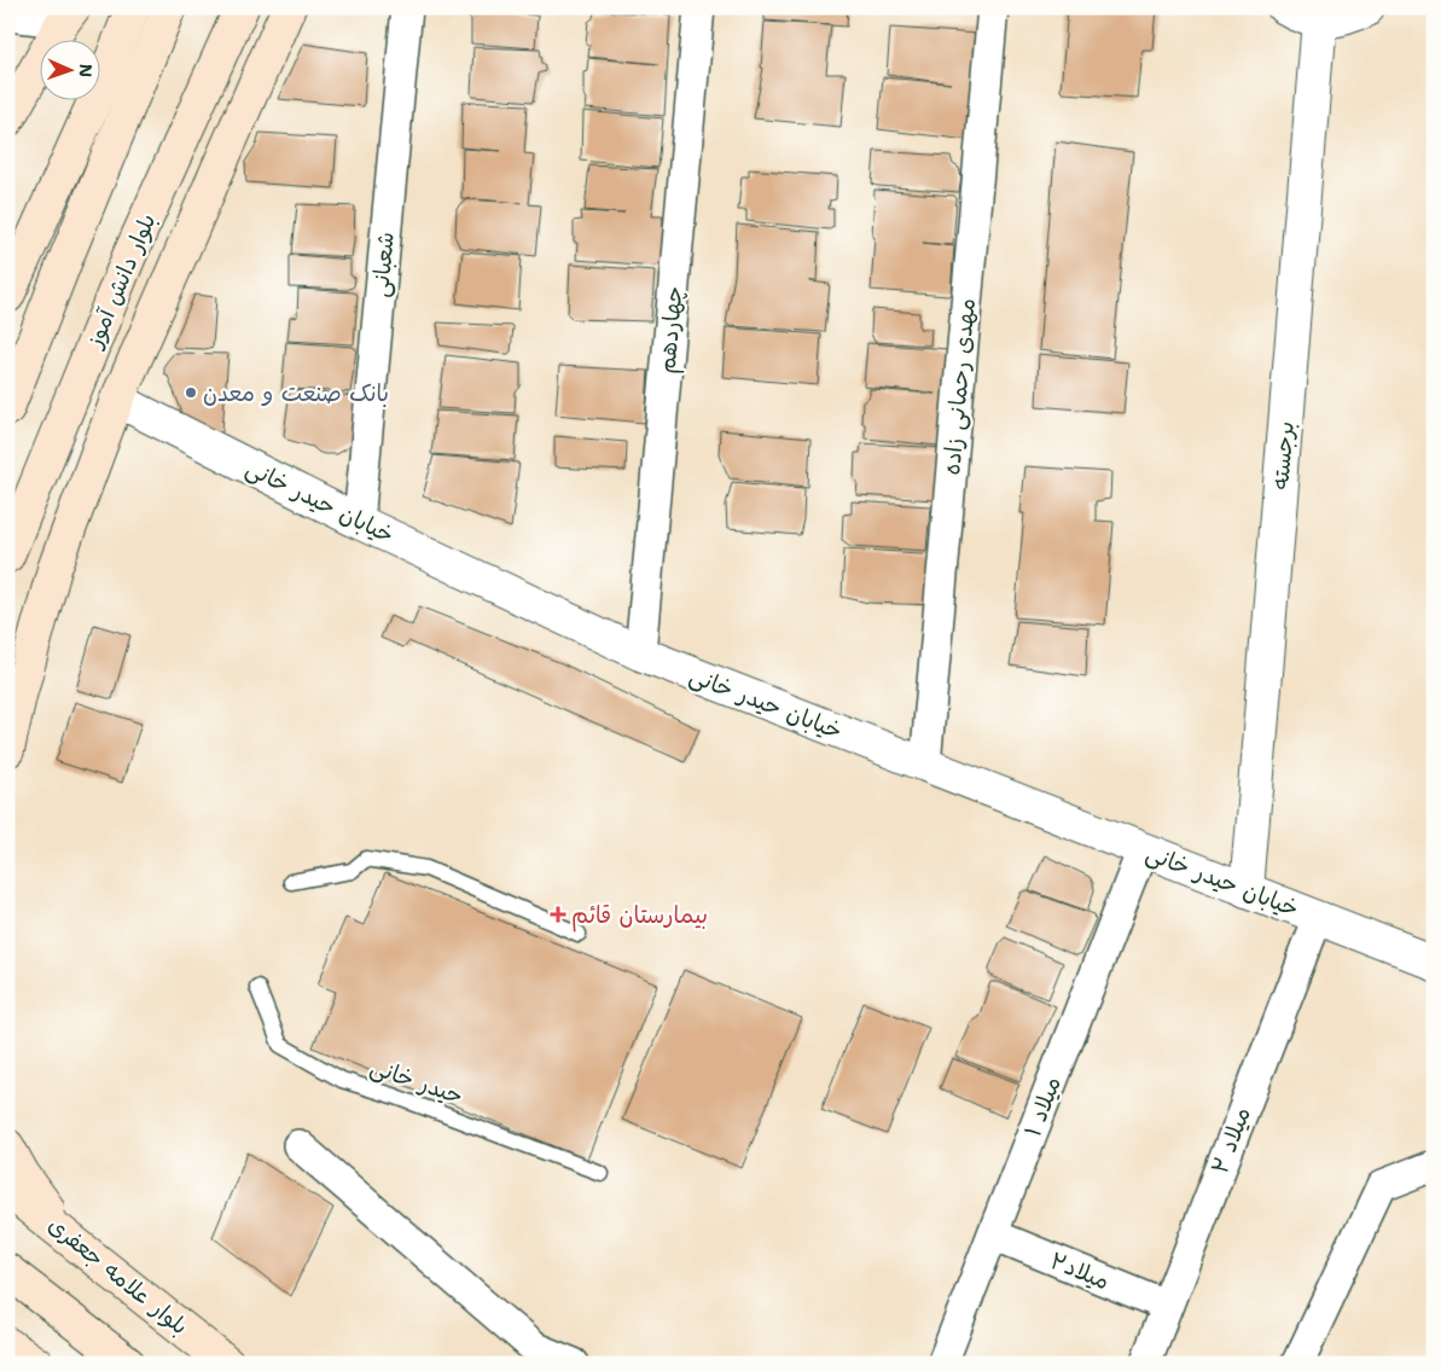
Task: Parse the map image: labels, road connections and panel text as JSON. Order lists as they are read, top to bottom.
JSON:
{
  "streets": {
    "main road": ["بلوار دانش آموز", "بلوار علامه جعفری"],
    "street": [
      "شعبانی",
      "چهاردهم",
      "مهدی رحمانی زاده",
      "برجسته",
      "خیابان حیدر خانی",
      "میلاد ۱",
      "میلاد ۲",
      "میلاد۲"
    ],
    "lane": ["حیدر خانی"]
  },
  "crossings": [
    ["شعبانی", "خیابان حیدر خانی"],
    ["چهاردهم", "خیابان حیدر خانی"],
    ["مهدی رحمانی زاده", "خیابان حیدر خانی"],
    ["برجسته", "خیابان حیدر خانی"],
    ["خیابان حیدر خانی", "میلاد ۱"],
    ["خیابان حیدر خانی", "میلاد ۲"],
    ["میلاد ۱", "میلاد۲"],
    ["میلاد ۲", "میلاد۲"]
  ],
  "places": {
    "other": ["بانک صنعت و معدن"],
    "health": ["بیمارستان قائم"]
  },
  "north": "right"
}
